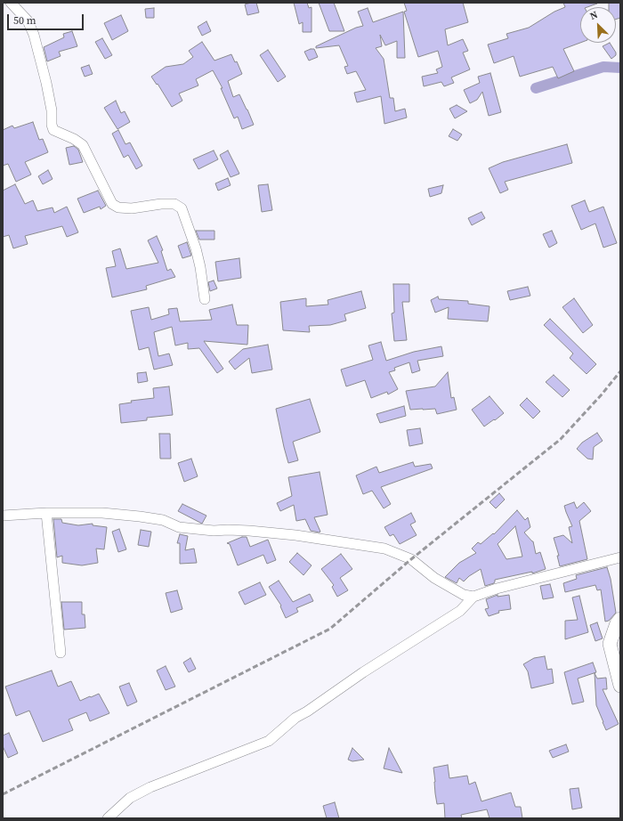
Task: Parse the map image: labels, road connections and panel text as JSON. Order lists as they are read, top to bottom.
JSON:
{
  "scale_bar": "50 m",
  "north": "top left"
}
